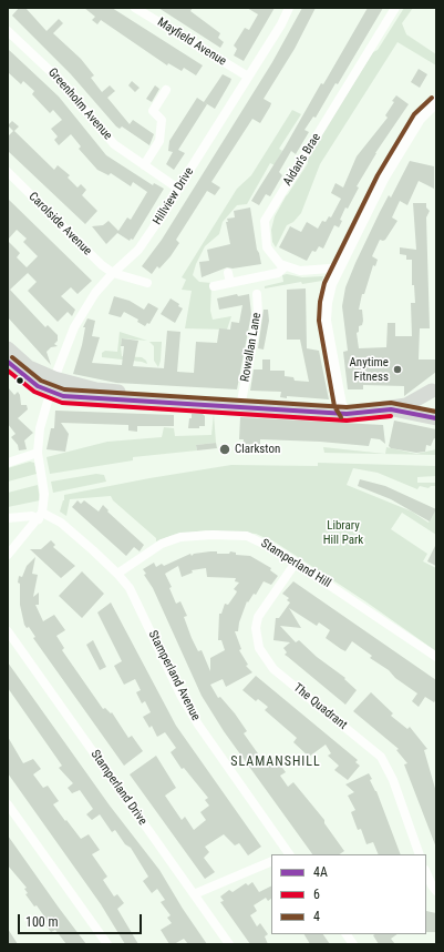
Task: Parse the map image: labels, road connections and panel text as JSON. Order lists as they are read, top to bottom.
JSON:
{
  "streets": {
    "street": [
      "Mayfield Avenue",
      "Greenholm Avenue",
      "Aidan's Brae",
      "Hillview Drive",
      "Carolside Avenue",
      "Rowallan Lane",
      "Stamperland Hill",
      "Stamperland Avenue",
      "The Quadrant",
      "Stamperland Drive"
    ]
  },
  "crossings": [
    ["Mayfield Avenue", "Hillview Drive"],
    ["Greenholm Avenue", "Hillview Drive"],
    ["Hillview Drive", "Carolside Avenue"],
    ["Hillview Drive", "Stamperland Avenue"],
    ["Stamperland Hill", "Stamperland Avenue"],
    ["Stamperland Hill", "The Quadrant"]
  ],
  "districts": ["SLAMANSHILL"],
  "parks": ["Library Hill Park"],
  "places": ["Anytime Fitness", "Clarkston"],
  "lines": ["transit line 4", "transit line 4A", "transit line 6"],
  "legend": ["4A", "6", "4"],
  "scale_bar": "100 m"
}
